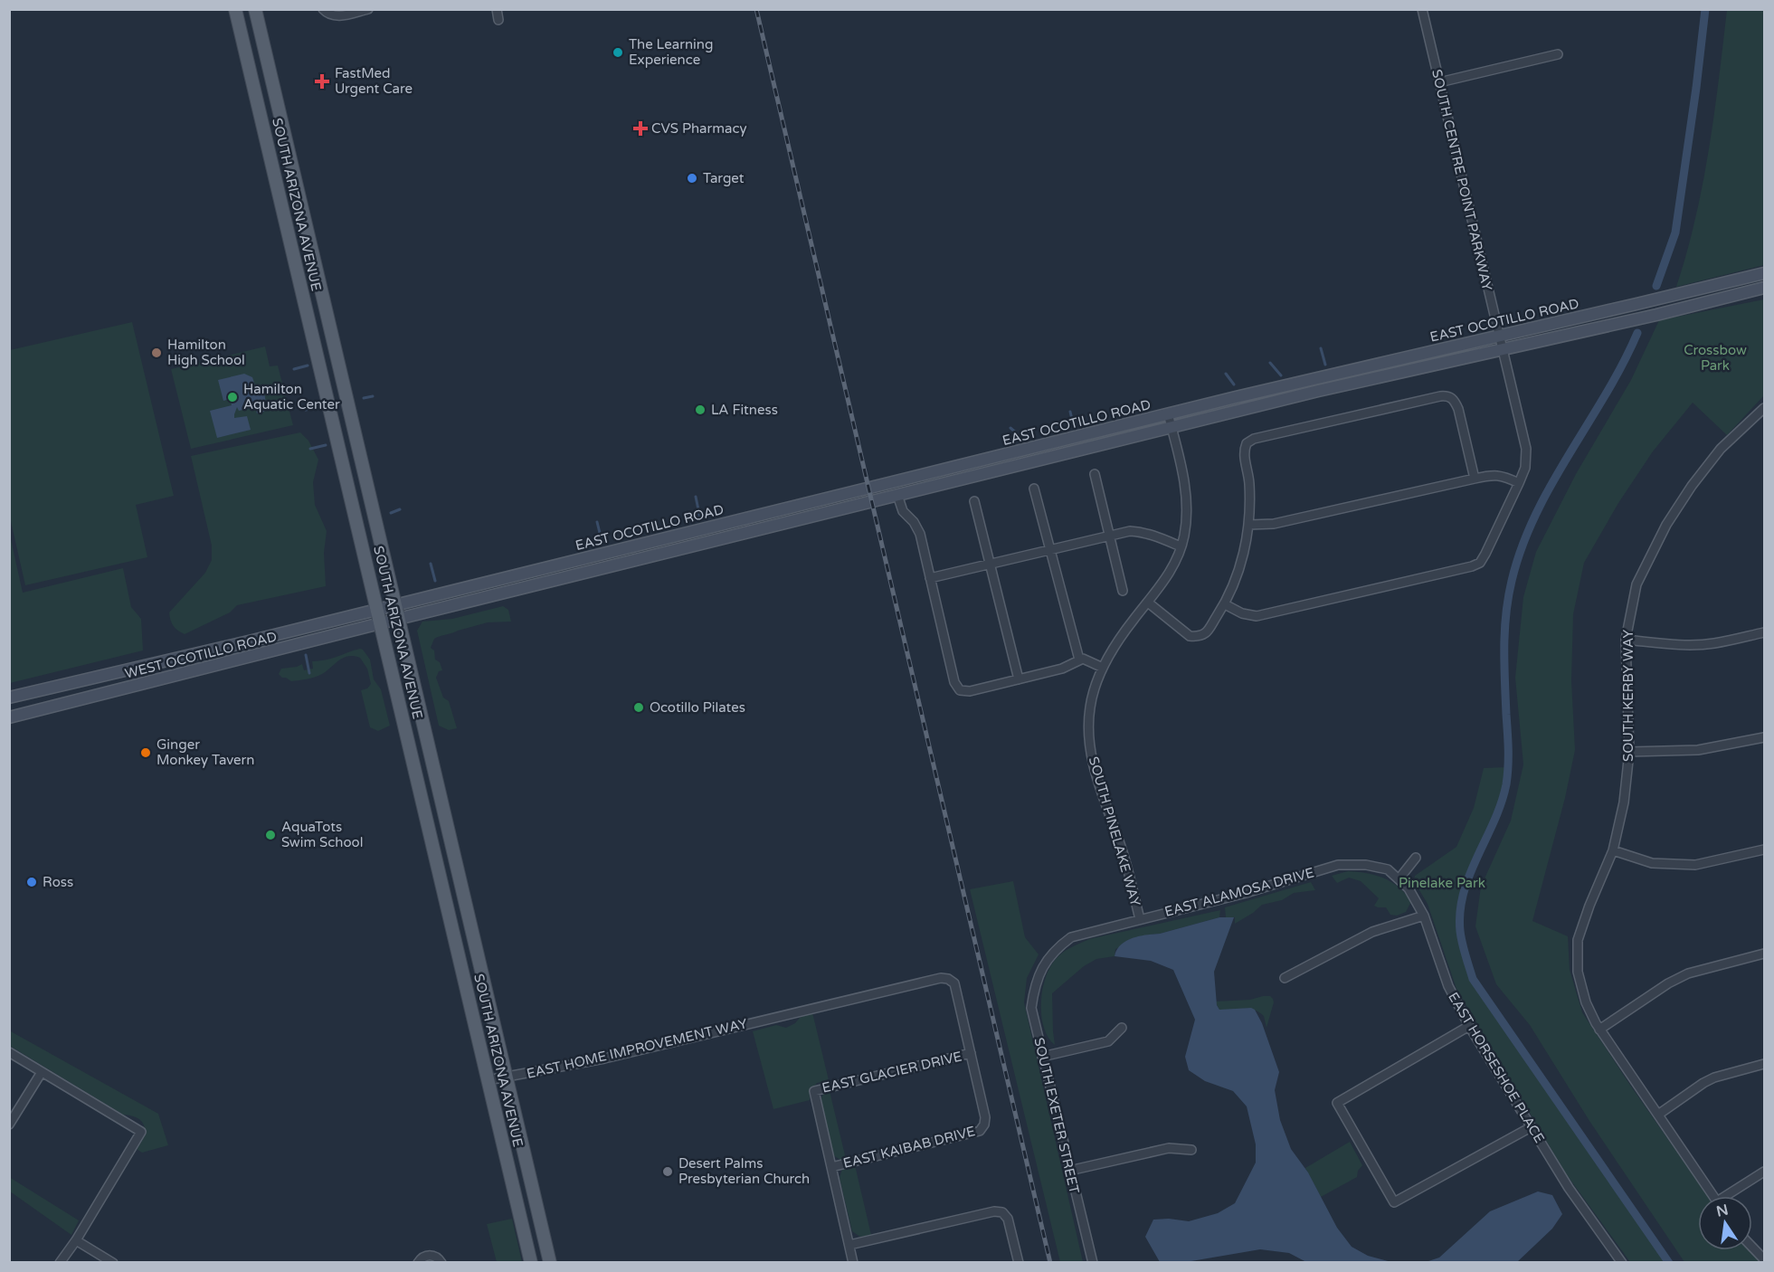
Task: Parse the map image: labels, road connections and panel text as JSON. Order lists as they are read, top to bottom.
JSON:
{
  "streets": {
    "main road": ["SOUTH ARIZONA AVENUE", "EAST OCOTILLO ROAD", "WEST OCOTILLO ROAD"],
    "street": [
      "SOUTH CENTRE POINT PARKWAY",
      "SOUTH KERBY WAY",
      "SOUTH PINELAKE WAY",
      "EAST ALAMOSA DRIVE",
      "EAST HOME IMPROVEMENT WAY",
      "EAST HORSESHOE PLACE",
      "EAST GLACIER DRIVE",
      "SOUTH EXETER STREET",
      "EAST KAIBAB DRIVE"
    ]
  },
  "crossings": [
    ["SOUTH CENTRE POINT PARKWAY", "EAST OCOTILLO ROAD"],
    ["SOUTH ARIZONA AVENUE", "EAST OCOTILLO ROAD"],
    ["SOUTH ARIZONA AVENUE", "WEST OCOTILLO ROAD"],
    ["SOUTH ARIZONA AVENUE", "EAST HOME IMPROVEMENT WAY"],
    ["EAST OCOTILLO ROAD", "WEST OCOTILLO ROAD"],
    ["EAST OCOTILLO ROAD", "SOUTH PINELAKE WAY"],
    ["SOUTH PINELAKE WAY", "EAST ALAMOSA DRIVE"],
    ["EAST ALAMOSA DRIVE", "EAST HORSESHOE PLACE"],
    ["EAST ALAMOSA DRIVE", "SOUTH EXETER STREET"],
    ["EAST HOME IMPROVEMENT WAY", "EAST GLACIER DRIVE"],
    ["EAST HOME IMPROVEMENT WAY", "EAST KAIBAB DRIVE"],
    ["EAST GLACIER DRIVE", "EAST KAIBAB DRIVE"]
  ],
  "parks": ["Crossbow Park", "Pinelake Park"],
  "places": {
    "other": [
      "The Learning Experience",
      "Target",
      "Hamilton High School",
      "Hamilton Aquatic Center",
      "LA Fitness",
      "Ocotillo Pilates",
      "Ginger Monkey Tavern",
      "AquaTots Swim School",
      "Ross",
      "Desert Palms Presbyterian Church"
    ],
    "health": ["FastMed Urgent Care", "CVS Pharmacy"]
  },
  "north": "top"
}
